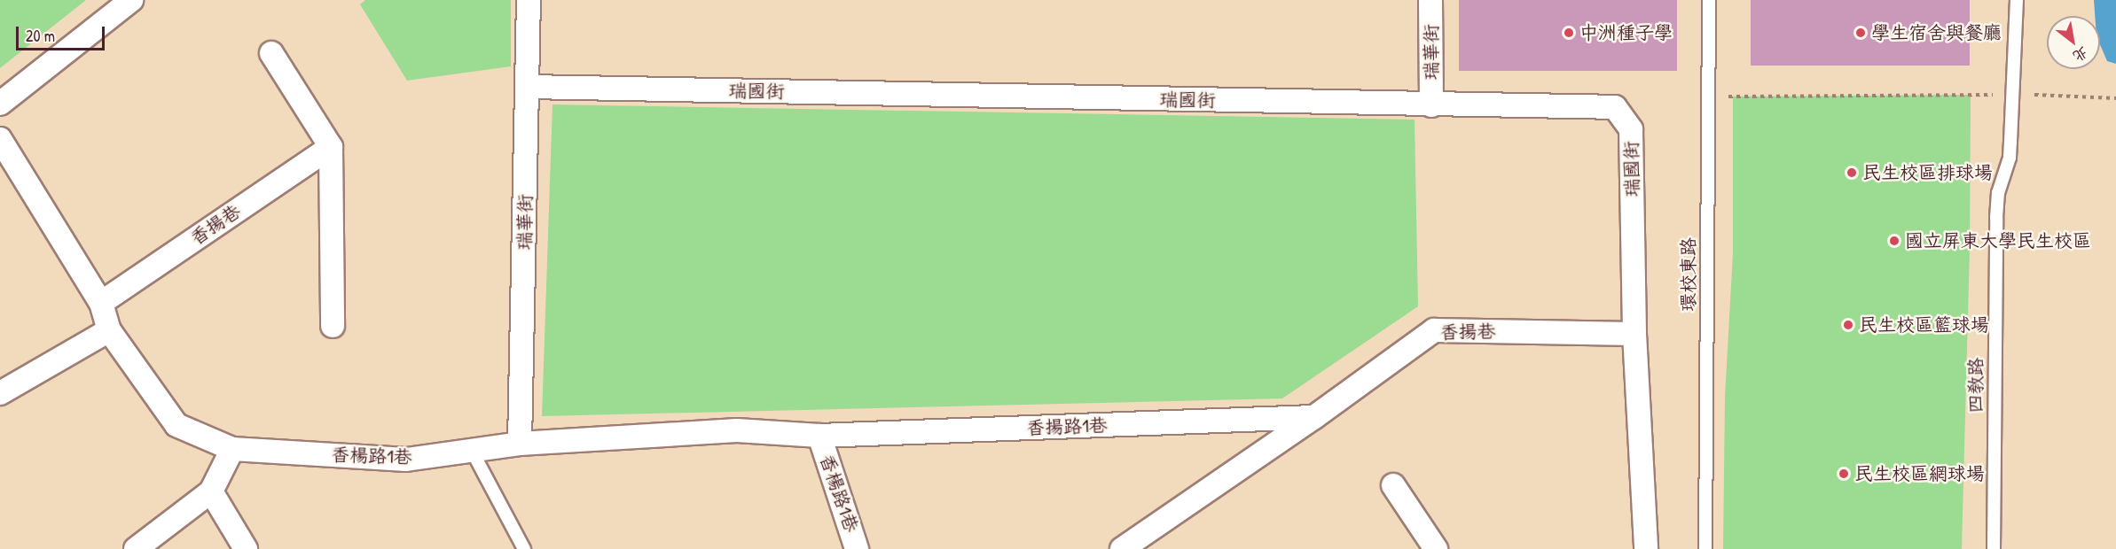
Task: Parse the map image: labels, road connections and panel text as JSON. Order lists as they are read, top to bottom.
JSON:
{
  "streets": {
    "street": [
      "瑞華街",
      "瑞國街",
      "香揚巷",
      "香揚路1巷",
      "香楊路1巷"
    ],
    "lane": ["環校東路", "四教路"]
  },
  "crossings": [
    ["瑞華街", "瑞國街"],
    ["瑞華街", "香楊路1巷"],
    ["瑞國街", "香揚巷"],
    ["香揚巷", "香揚路1巷"],
    ["香揚巷", "香楊路1巷"],
    ["香揚路1巷", "香楊路1巷"]
  ],
  "places": [
    "中洲種子學",
    "學生宿舍與餐廳",
    "民生校區排球場",
    "國立屏東大學民生校區",
    "民生校區籃球場",
    "民生校區網球場"
  ],
  "scale_bar": "20 m",
  "north": "bottom right"
}
